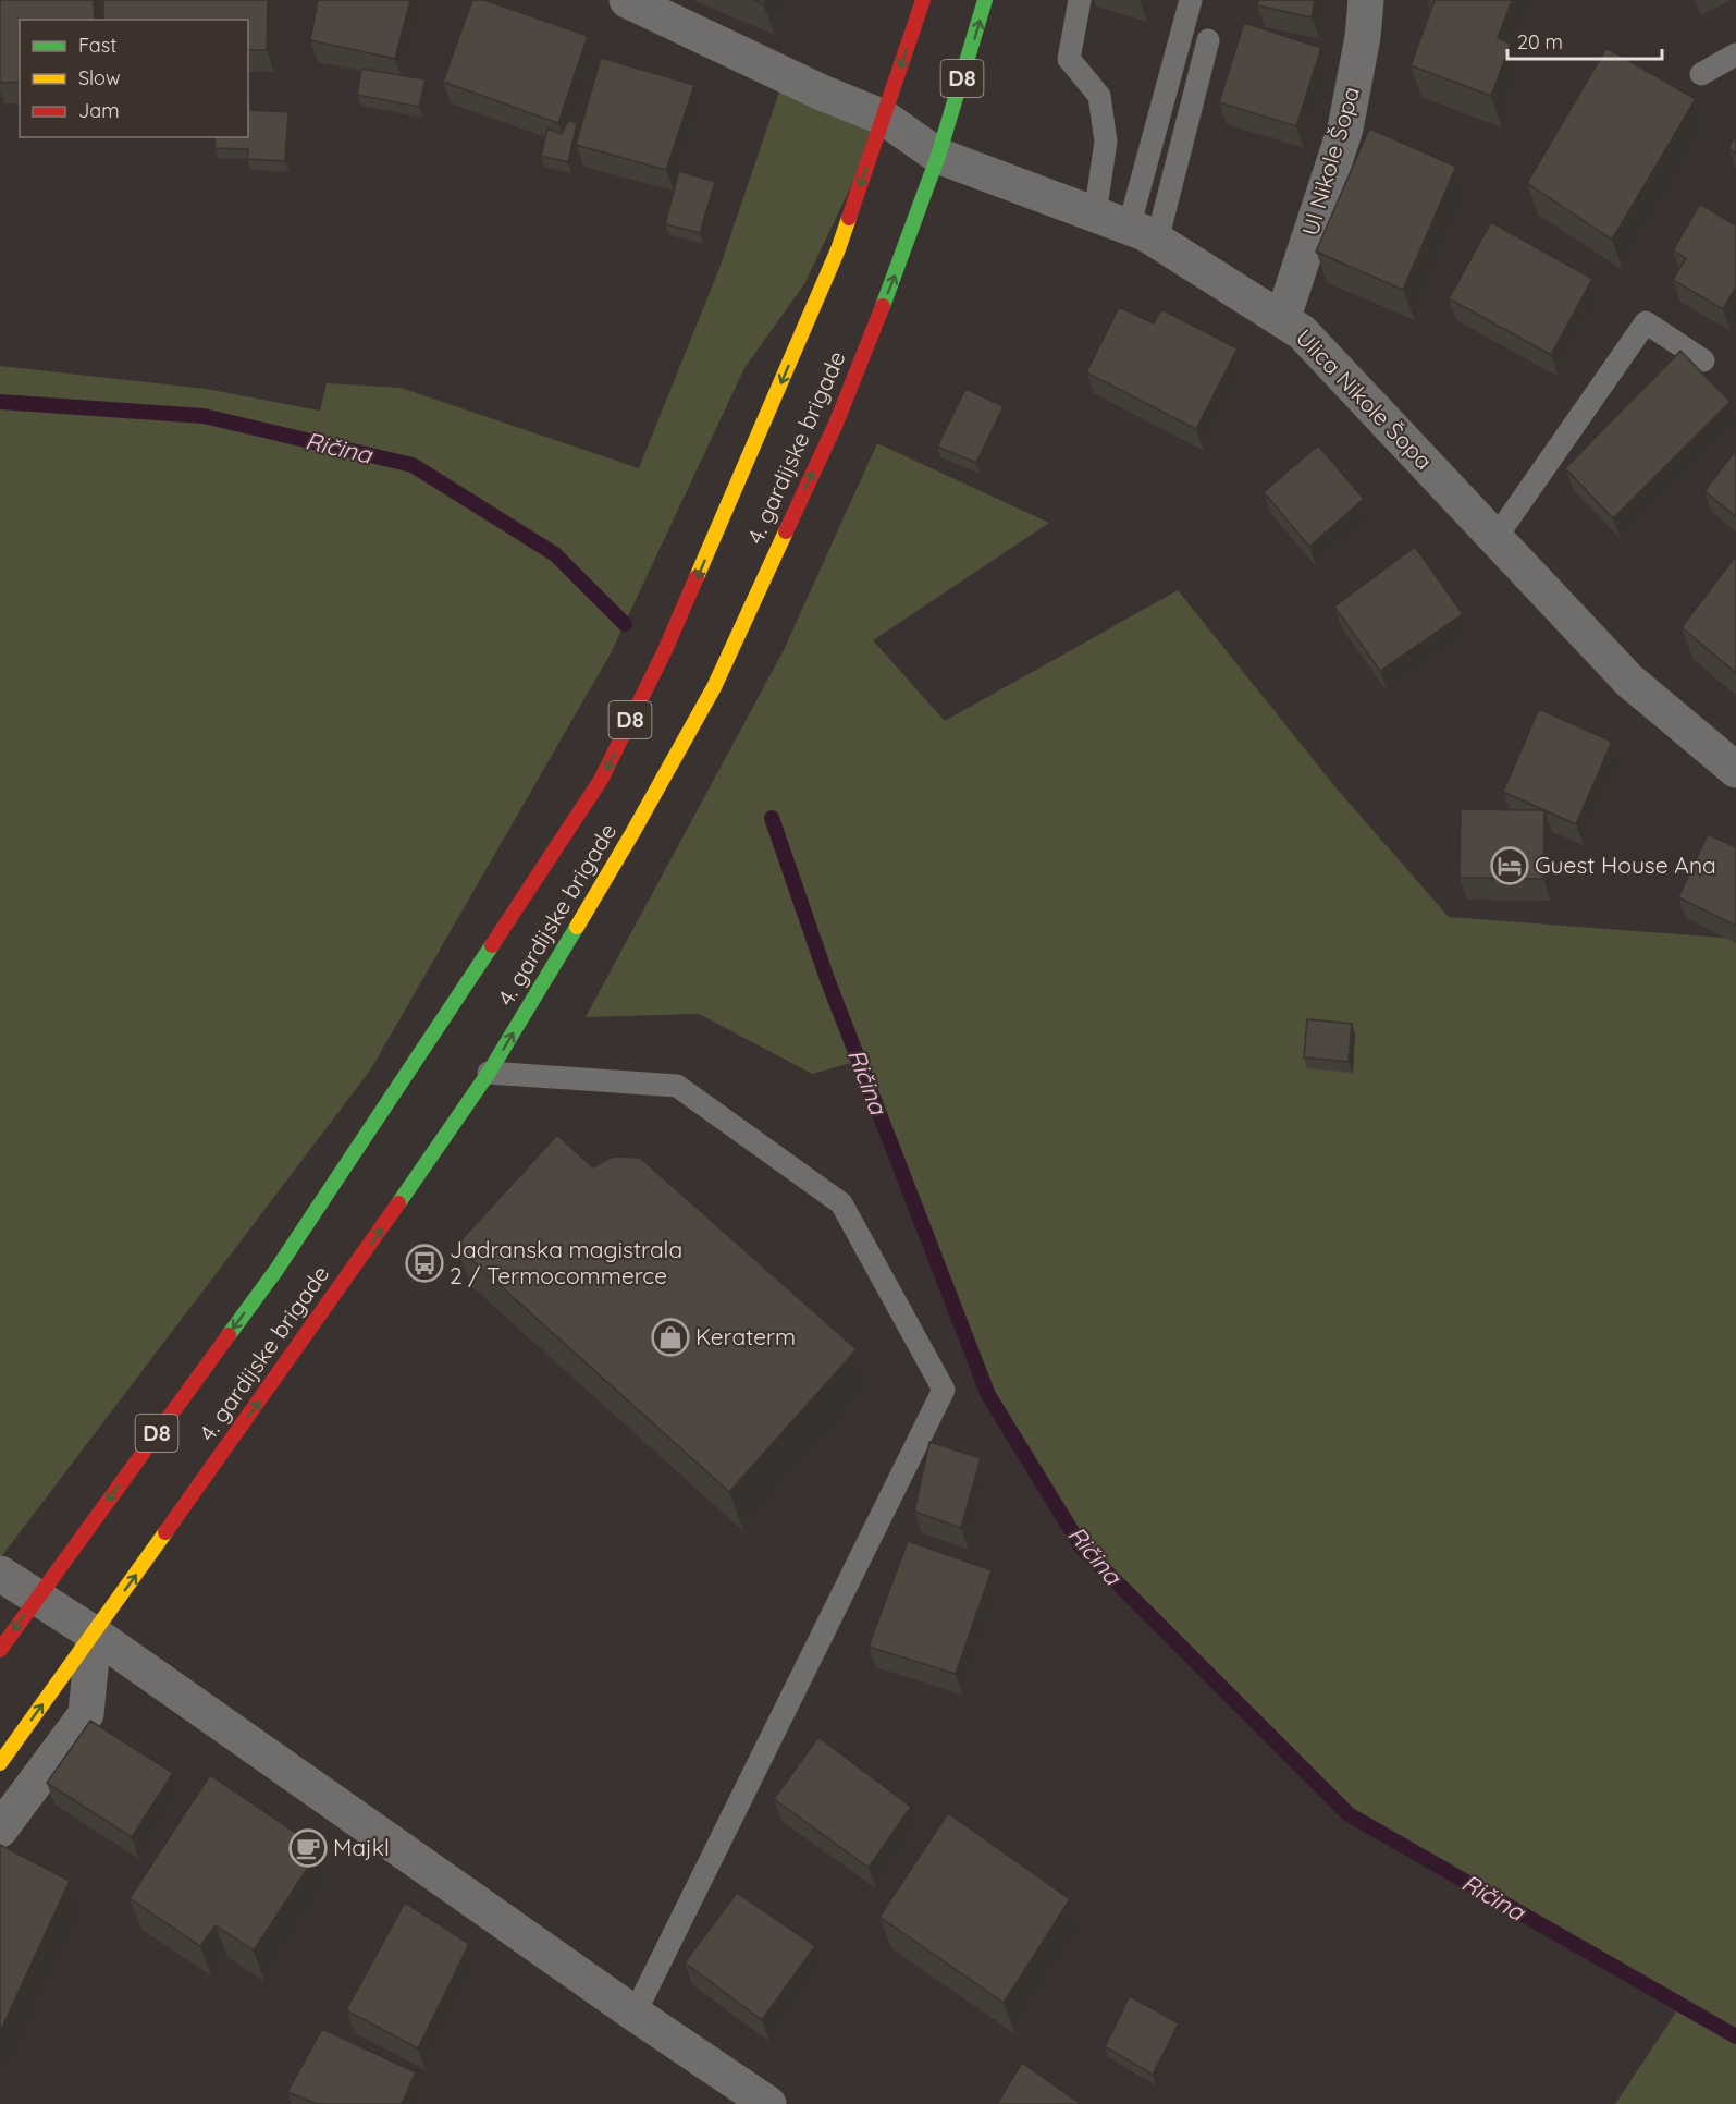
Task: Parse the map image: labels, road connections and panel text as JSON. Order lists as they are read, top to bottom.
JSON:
{
  "streets": {
    "main road": ["D8", "4. gardijske brigade"],
    "street": ["Ul Nikole Šopa", "Ulica Nikole Šopa"]
  },
  "crossings": [
    ["Ul Nikole Šopa", "Ulica Nikole Šopa"],
    ["Ulica Nikole Šopa", "4. gardijske brigade"]
  ],
  "water": ["Ričina"],
  "places": {
    "hotel": ["Guest House Ana"],
    "bus stop": ["Jadranska magistrala 2 / Termocommerce"],
    "shop": ["Keraterm"],
    "cafe": ["Majkl"]
  },
  "legend": ["Fast", "Slow", "Jam"],
  "scale_bar": "20 m"
}
